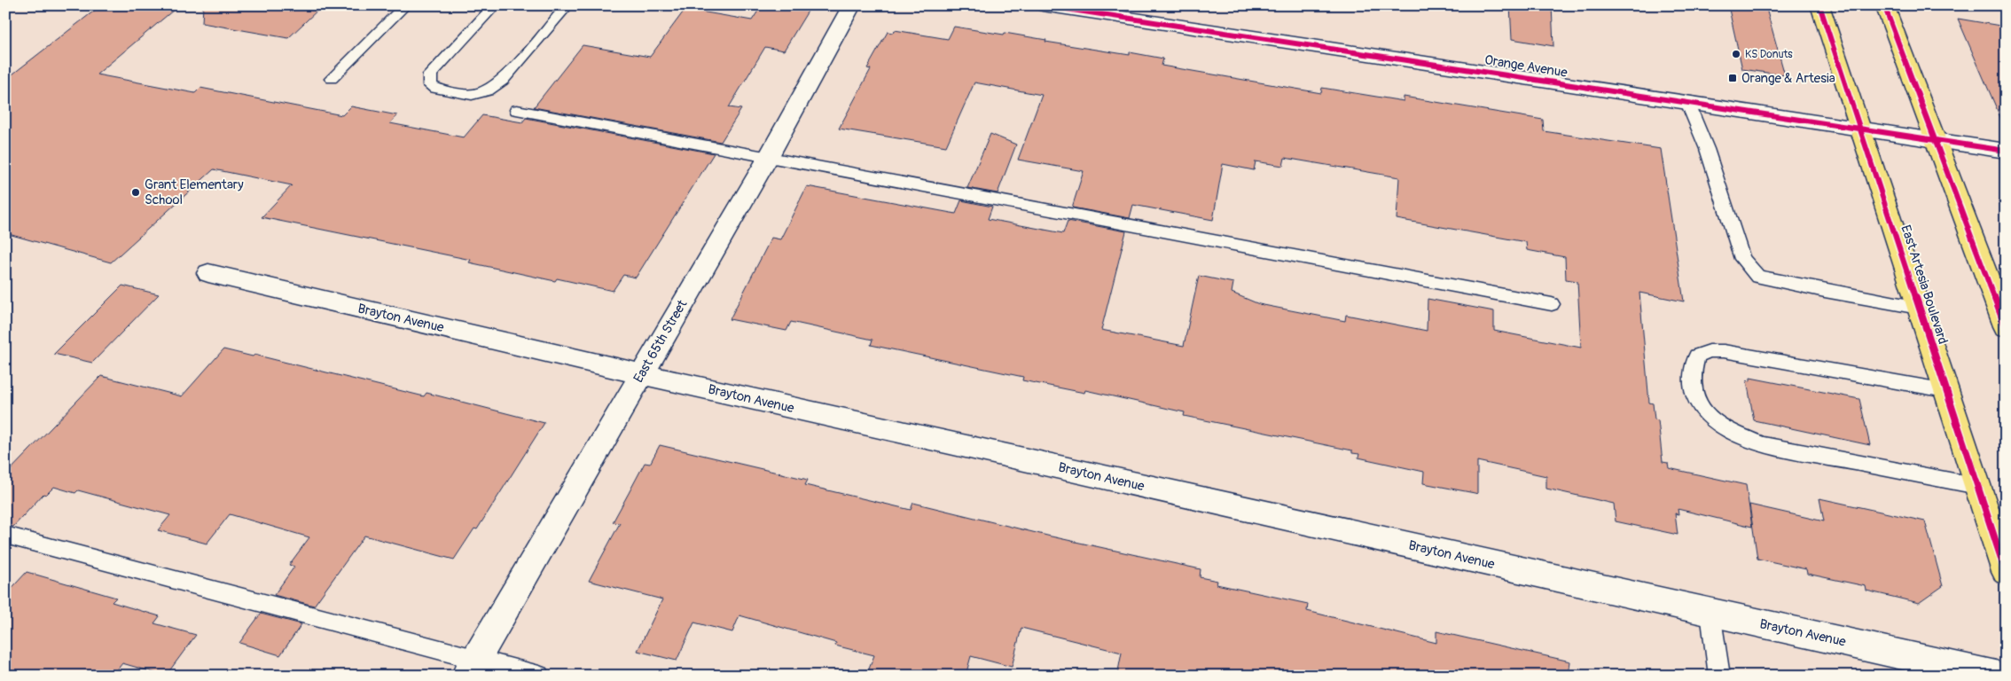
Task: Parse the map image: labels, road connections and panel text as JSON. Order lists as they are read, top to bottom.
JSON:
{
  "streets": {
    "main road": ["East Artesia Boulevard"],
    "street": ["Orange Avenue", "Brayton Avenue", "East 65th Street"]
  },
  "crossings": [
    ["Orange Avenue", "East Artesia Boulevard"],
    ["Brayton Avenue", "East 65th Street"]
  ],
  "places": {
    "other": ["KS Donuts", "Grant Elementary School"],
    "transit": ["Orange & Artesia"]
  }
}
